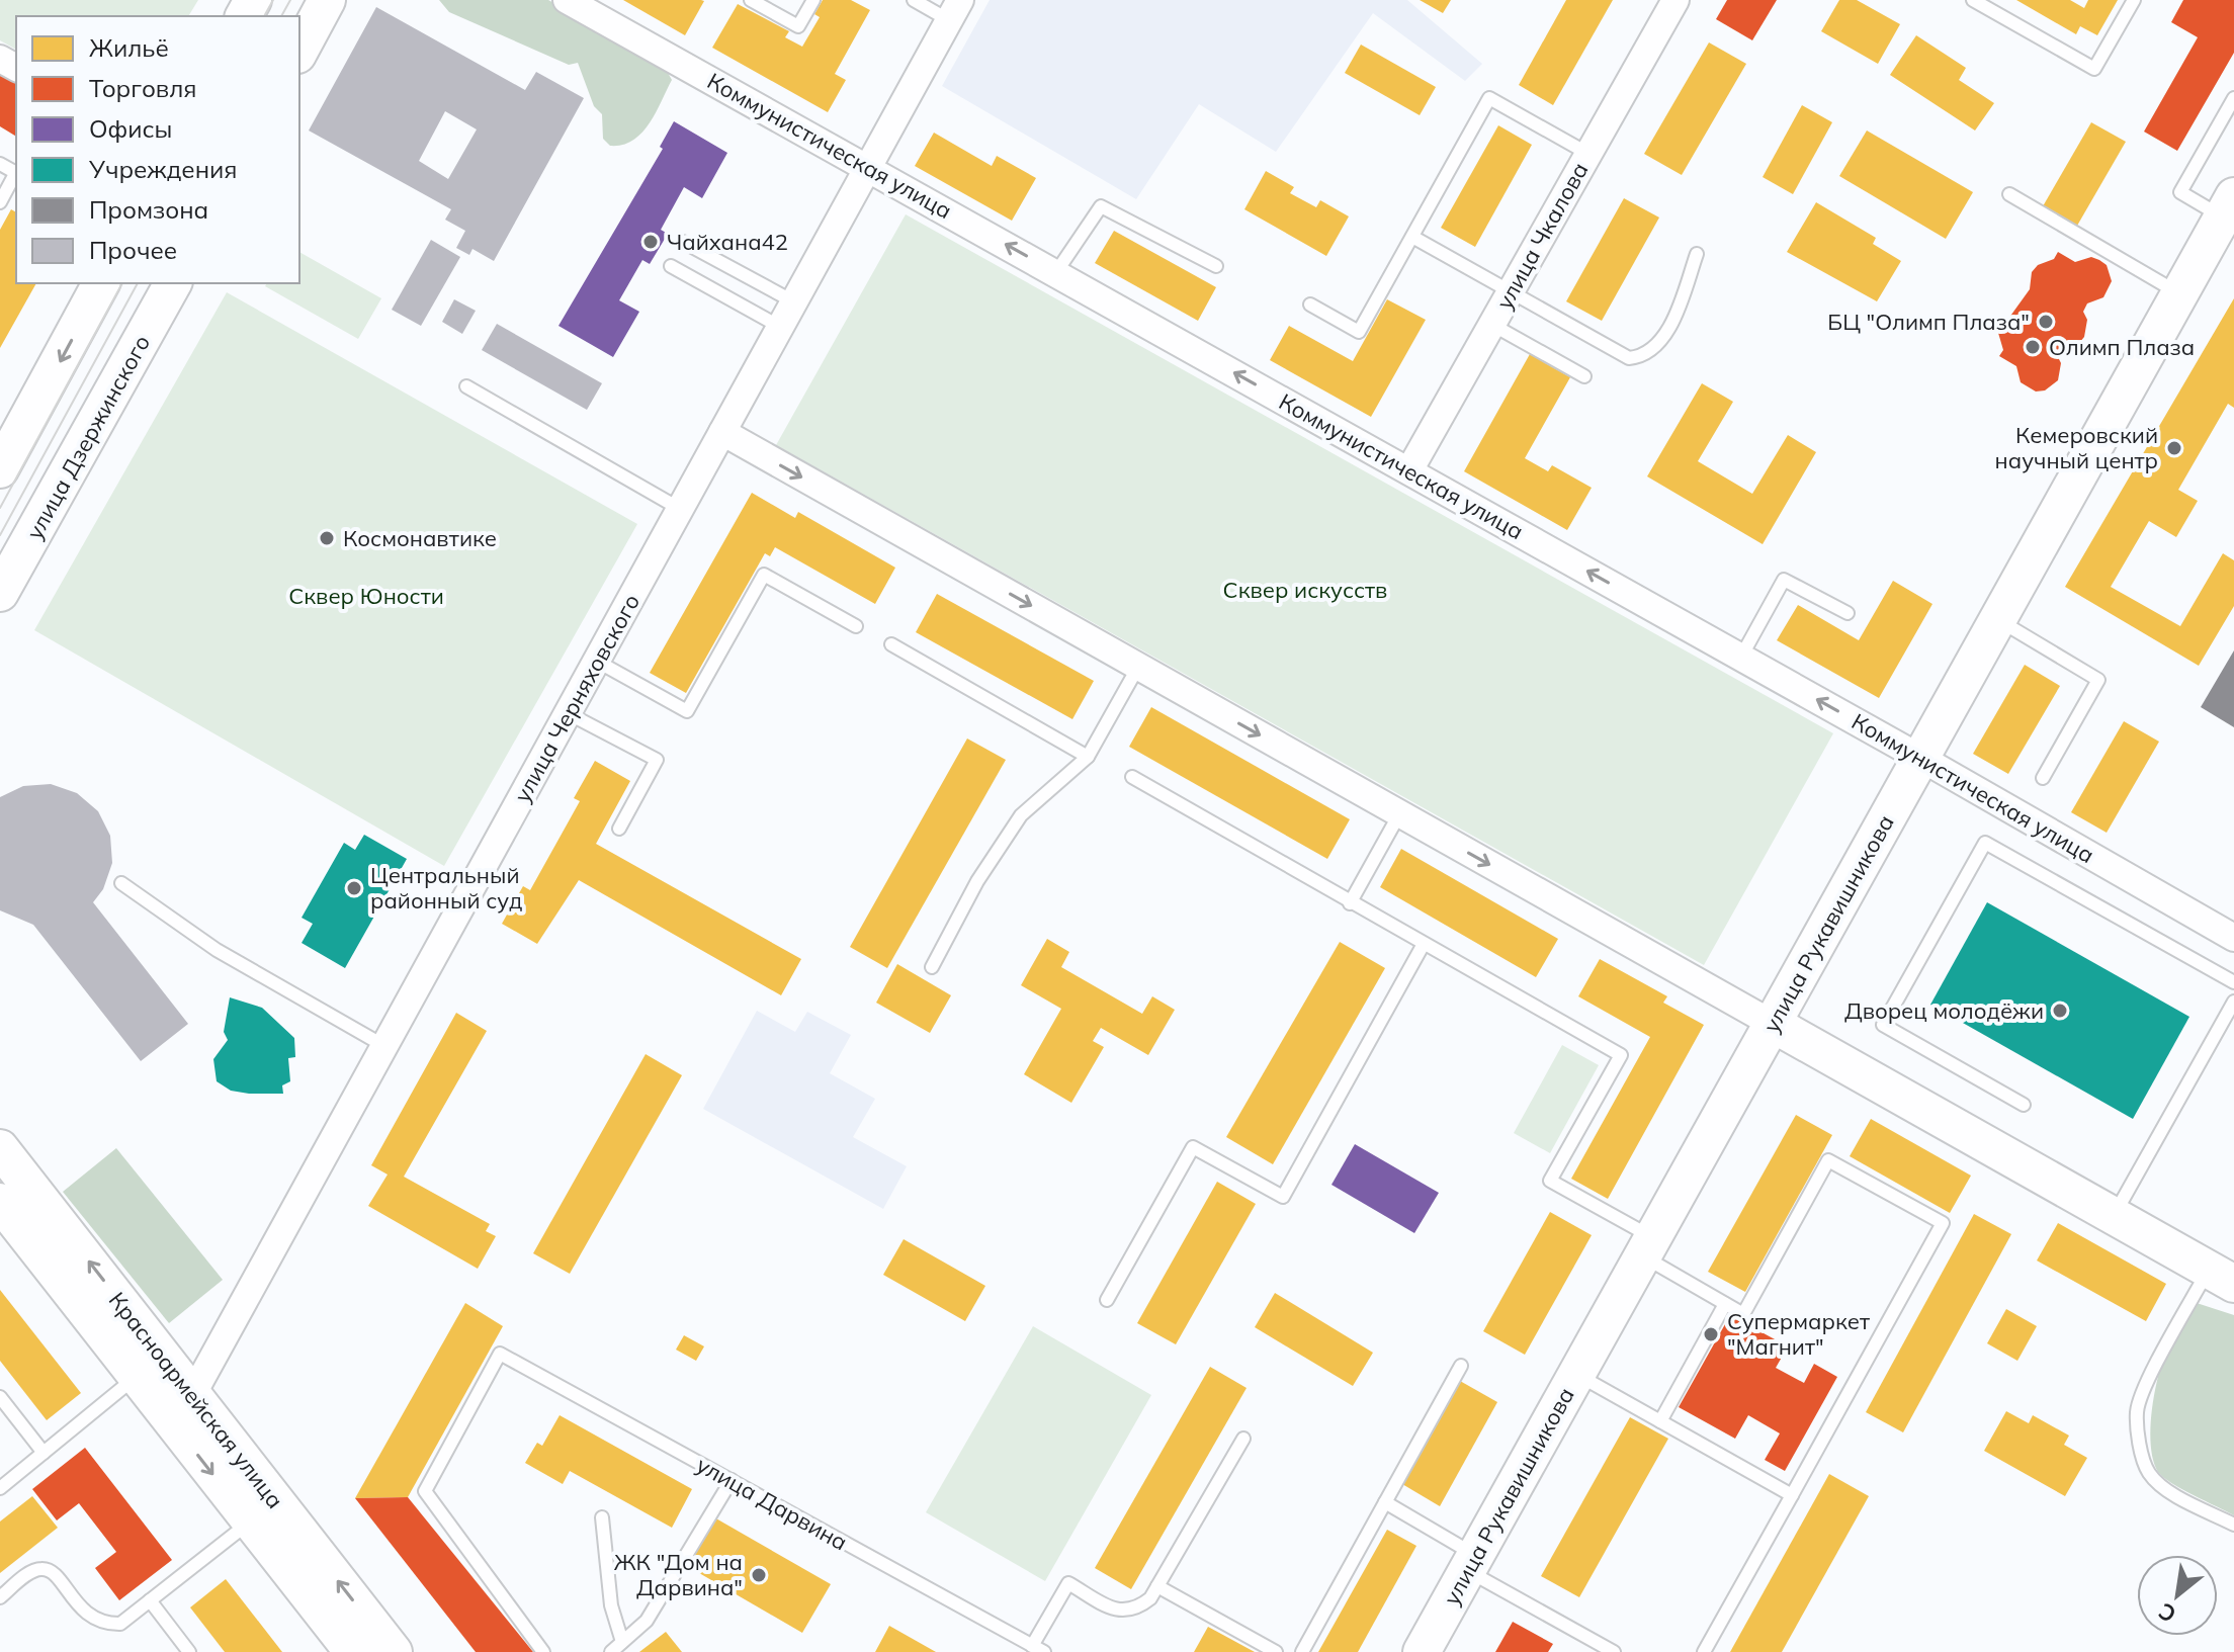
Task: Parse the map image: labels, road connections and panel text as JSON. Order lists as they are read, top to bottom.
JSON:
{
  "streets": {
    "street": [
      "Коммунистическая улица",
      "улица Чкалова",
      "улица Дзержинского",
      "улица Черняховского",
      "улица Рукавишникова",
      "Красноармейская улица"
    ],
    "lane": ["улица Дарвина"]
  },
  "crossings": [
    ["Коммунистическая улица", "улица Чкалова"],
    ["Коммунистическая улица", "улица Черняховского"],
    ["Коммунистическая улица", "улица Рукавишникова"],
    ["улица Черняховского", "Красноармейская улица"]
  ],
  "one_way": ["Коммунистическая улица"],
  "parks": ["Сквер искусств", "Сквер Юности"],
  "places": [
    "Чайхана42",
    "БЦ \"Олимп Плаза\"",
    "Олимп Плаза",
    "Кемеровский научный центр",
    "Космонавтике",
    "Центральный районный суд",
    "Дворец молодёжи",
    "Супермаркет \"Магнит\"",
    "ЖК \"Дом на Дарвина\""
  ],
  "legend": [
    "Жильё",
    "Торговля",
    "Офисы",
    "Учреждения",
    "Промзона",
    "Прочее"
  ],
  "north": "bottom left"
}
